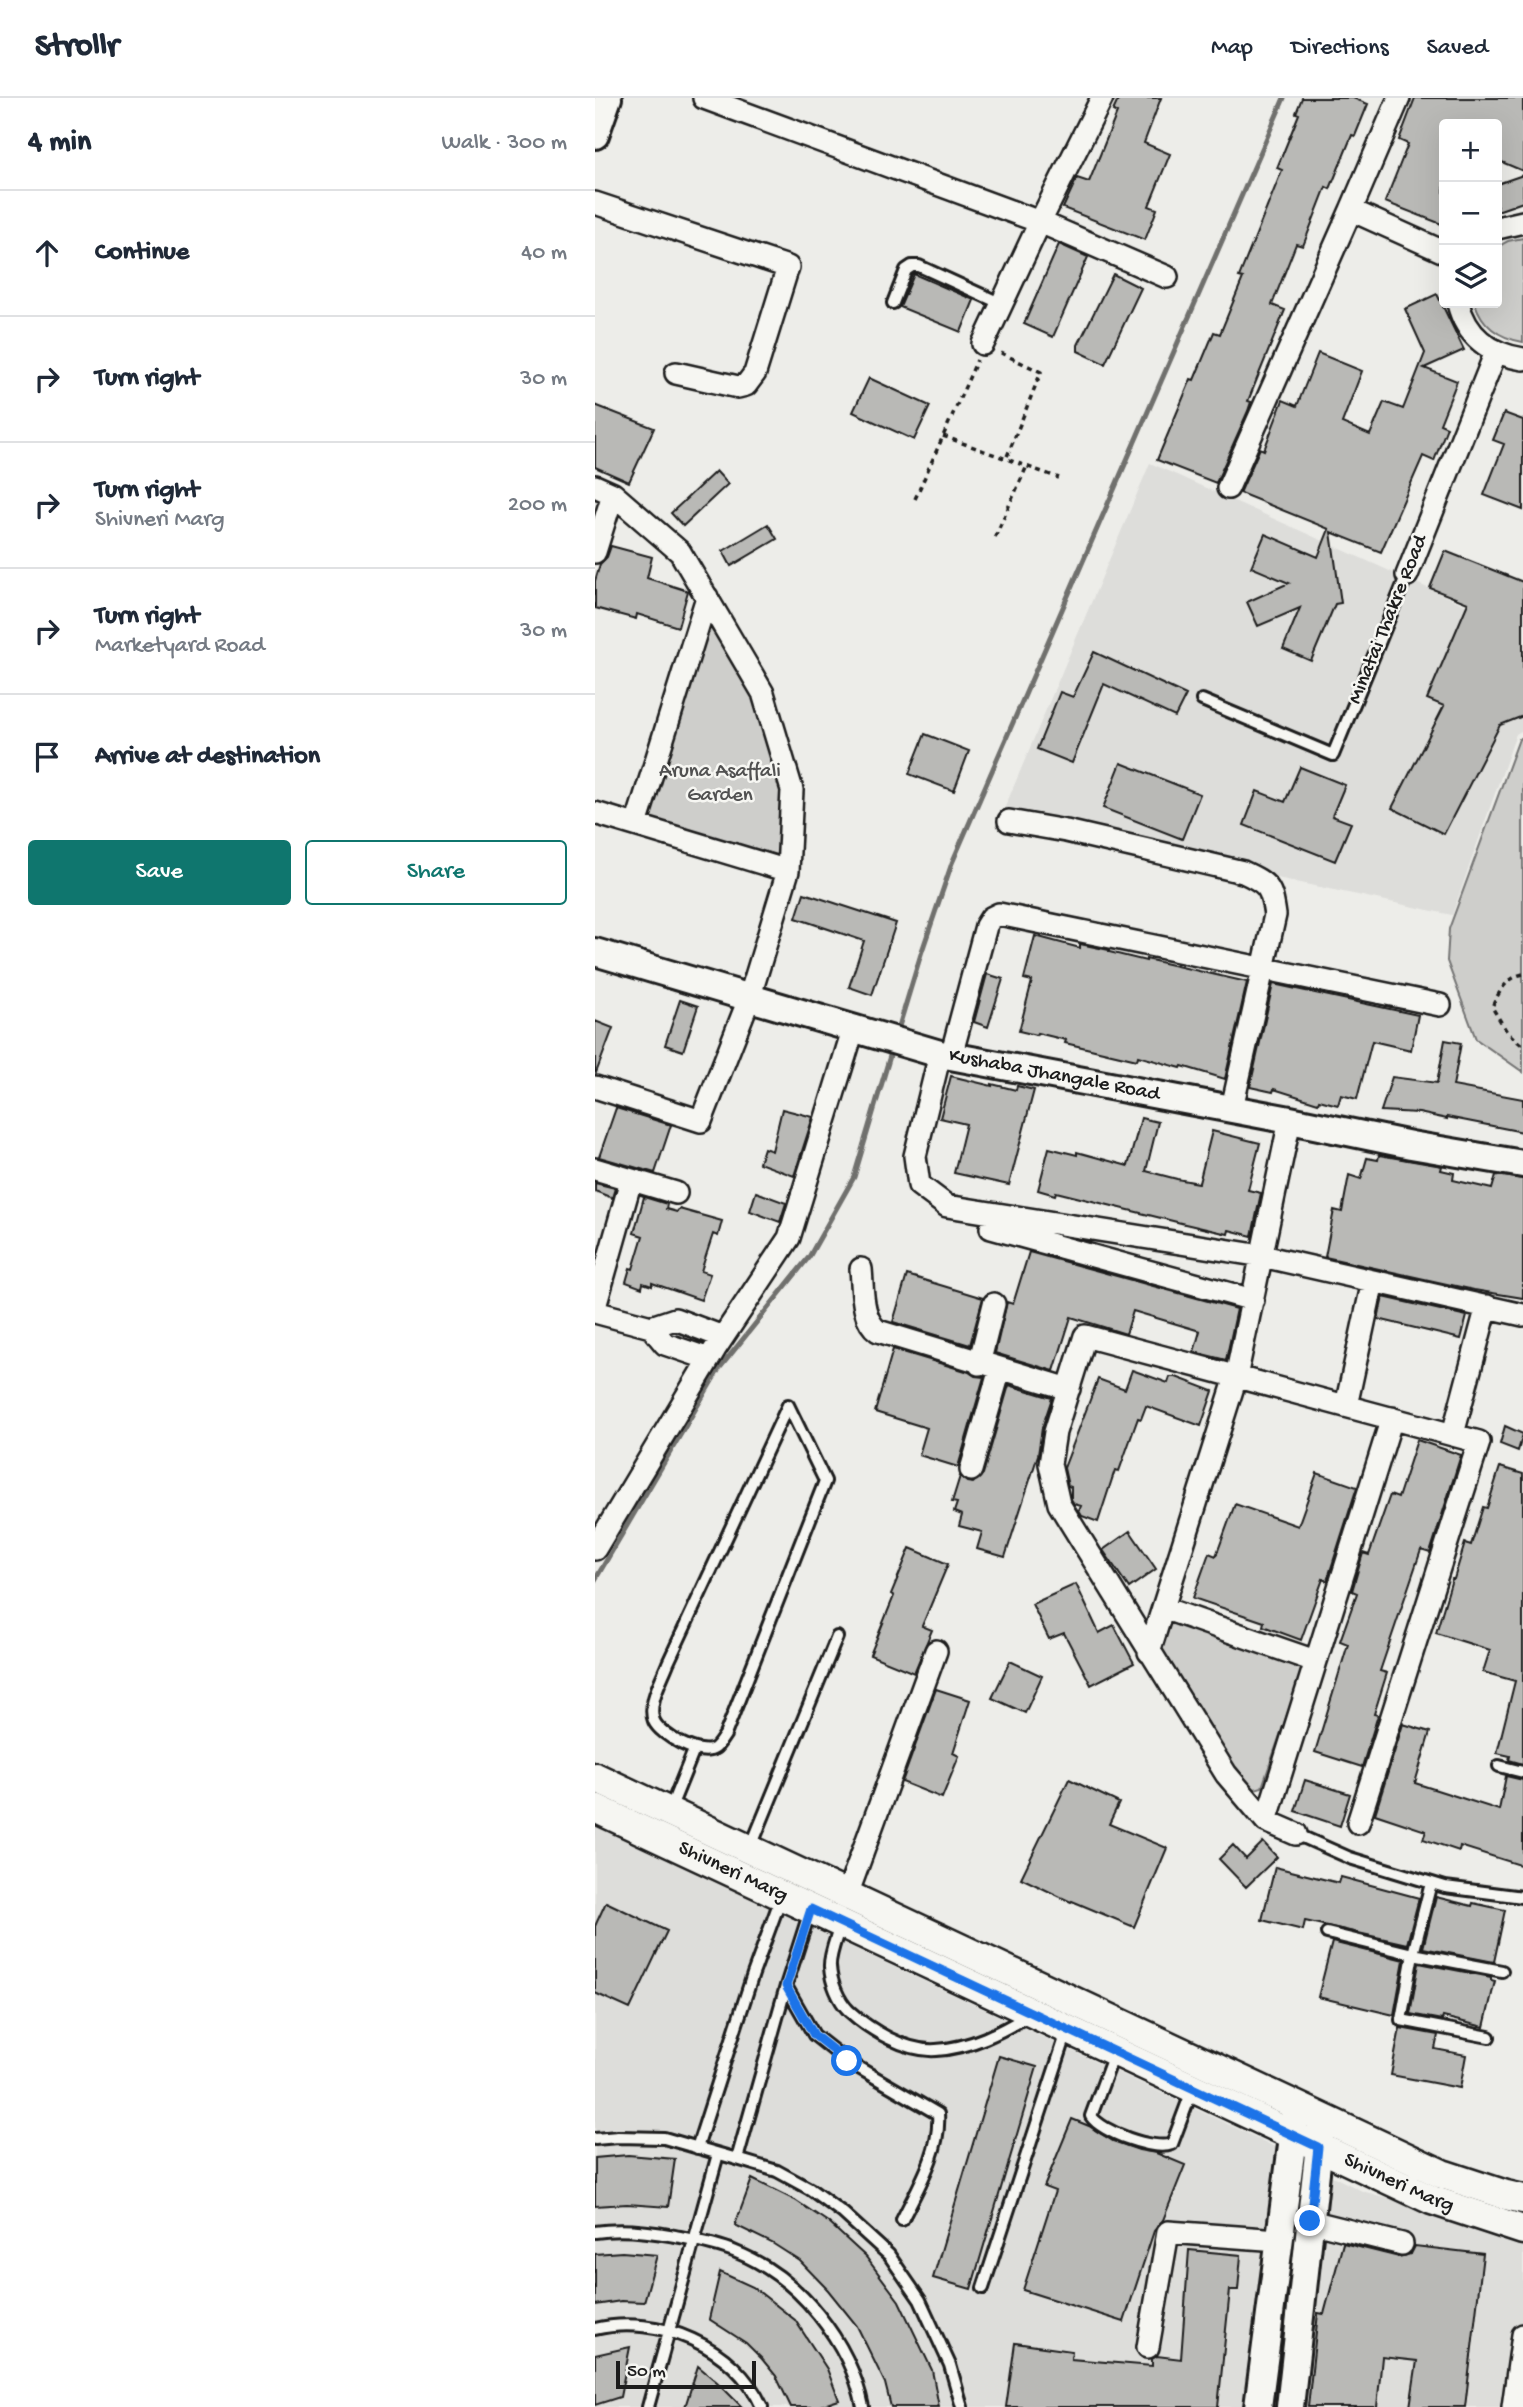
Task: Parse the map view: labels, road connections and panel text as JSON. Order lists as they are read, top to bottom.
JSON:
{
  "streets": {
    "main road": ["Shivneri Marg"],
    "street": ["Minatai Thakre Road", "Kushaba Jhangale Road"]
  },
  "parks": ["Aruna Asaffali Garden"],
  "scale_bar": "50 m",
  "page": {
    "header": "Strollr",
    "nav": ["Map", "Directions", "Saved"],
    "heading": ["4 min", "Walk · 300 m"],
    "map_buttons": ["+", "−"],
    "list": [
      ["Continue", "40 m"],
      ["Turn right", "30 m"],
      ["Turn right", "Shivneri Marg", "200 m"],
      ["Turn right", "Marketyard Road", "30 m"],
      "Arrive at destination"
    ],
    "buttons": ["Save", "Share"],
    "scale": "50 m"
  }
}
